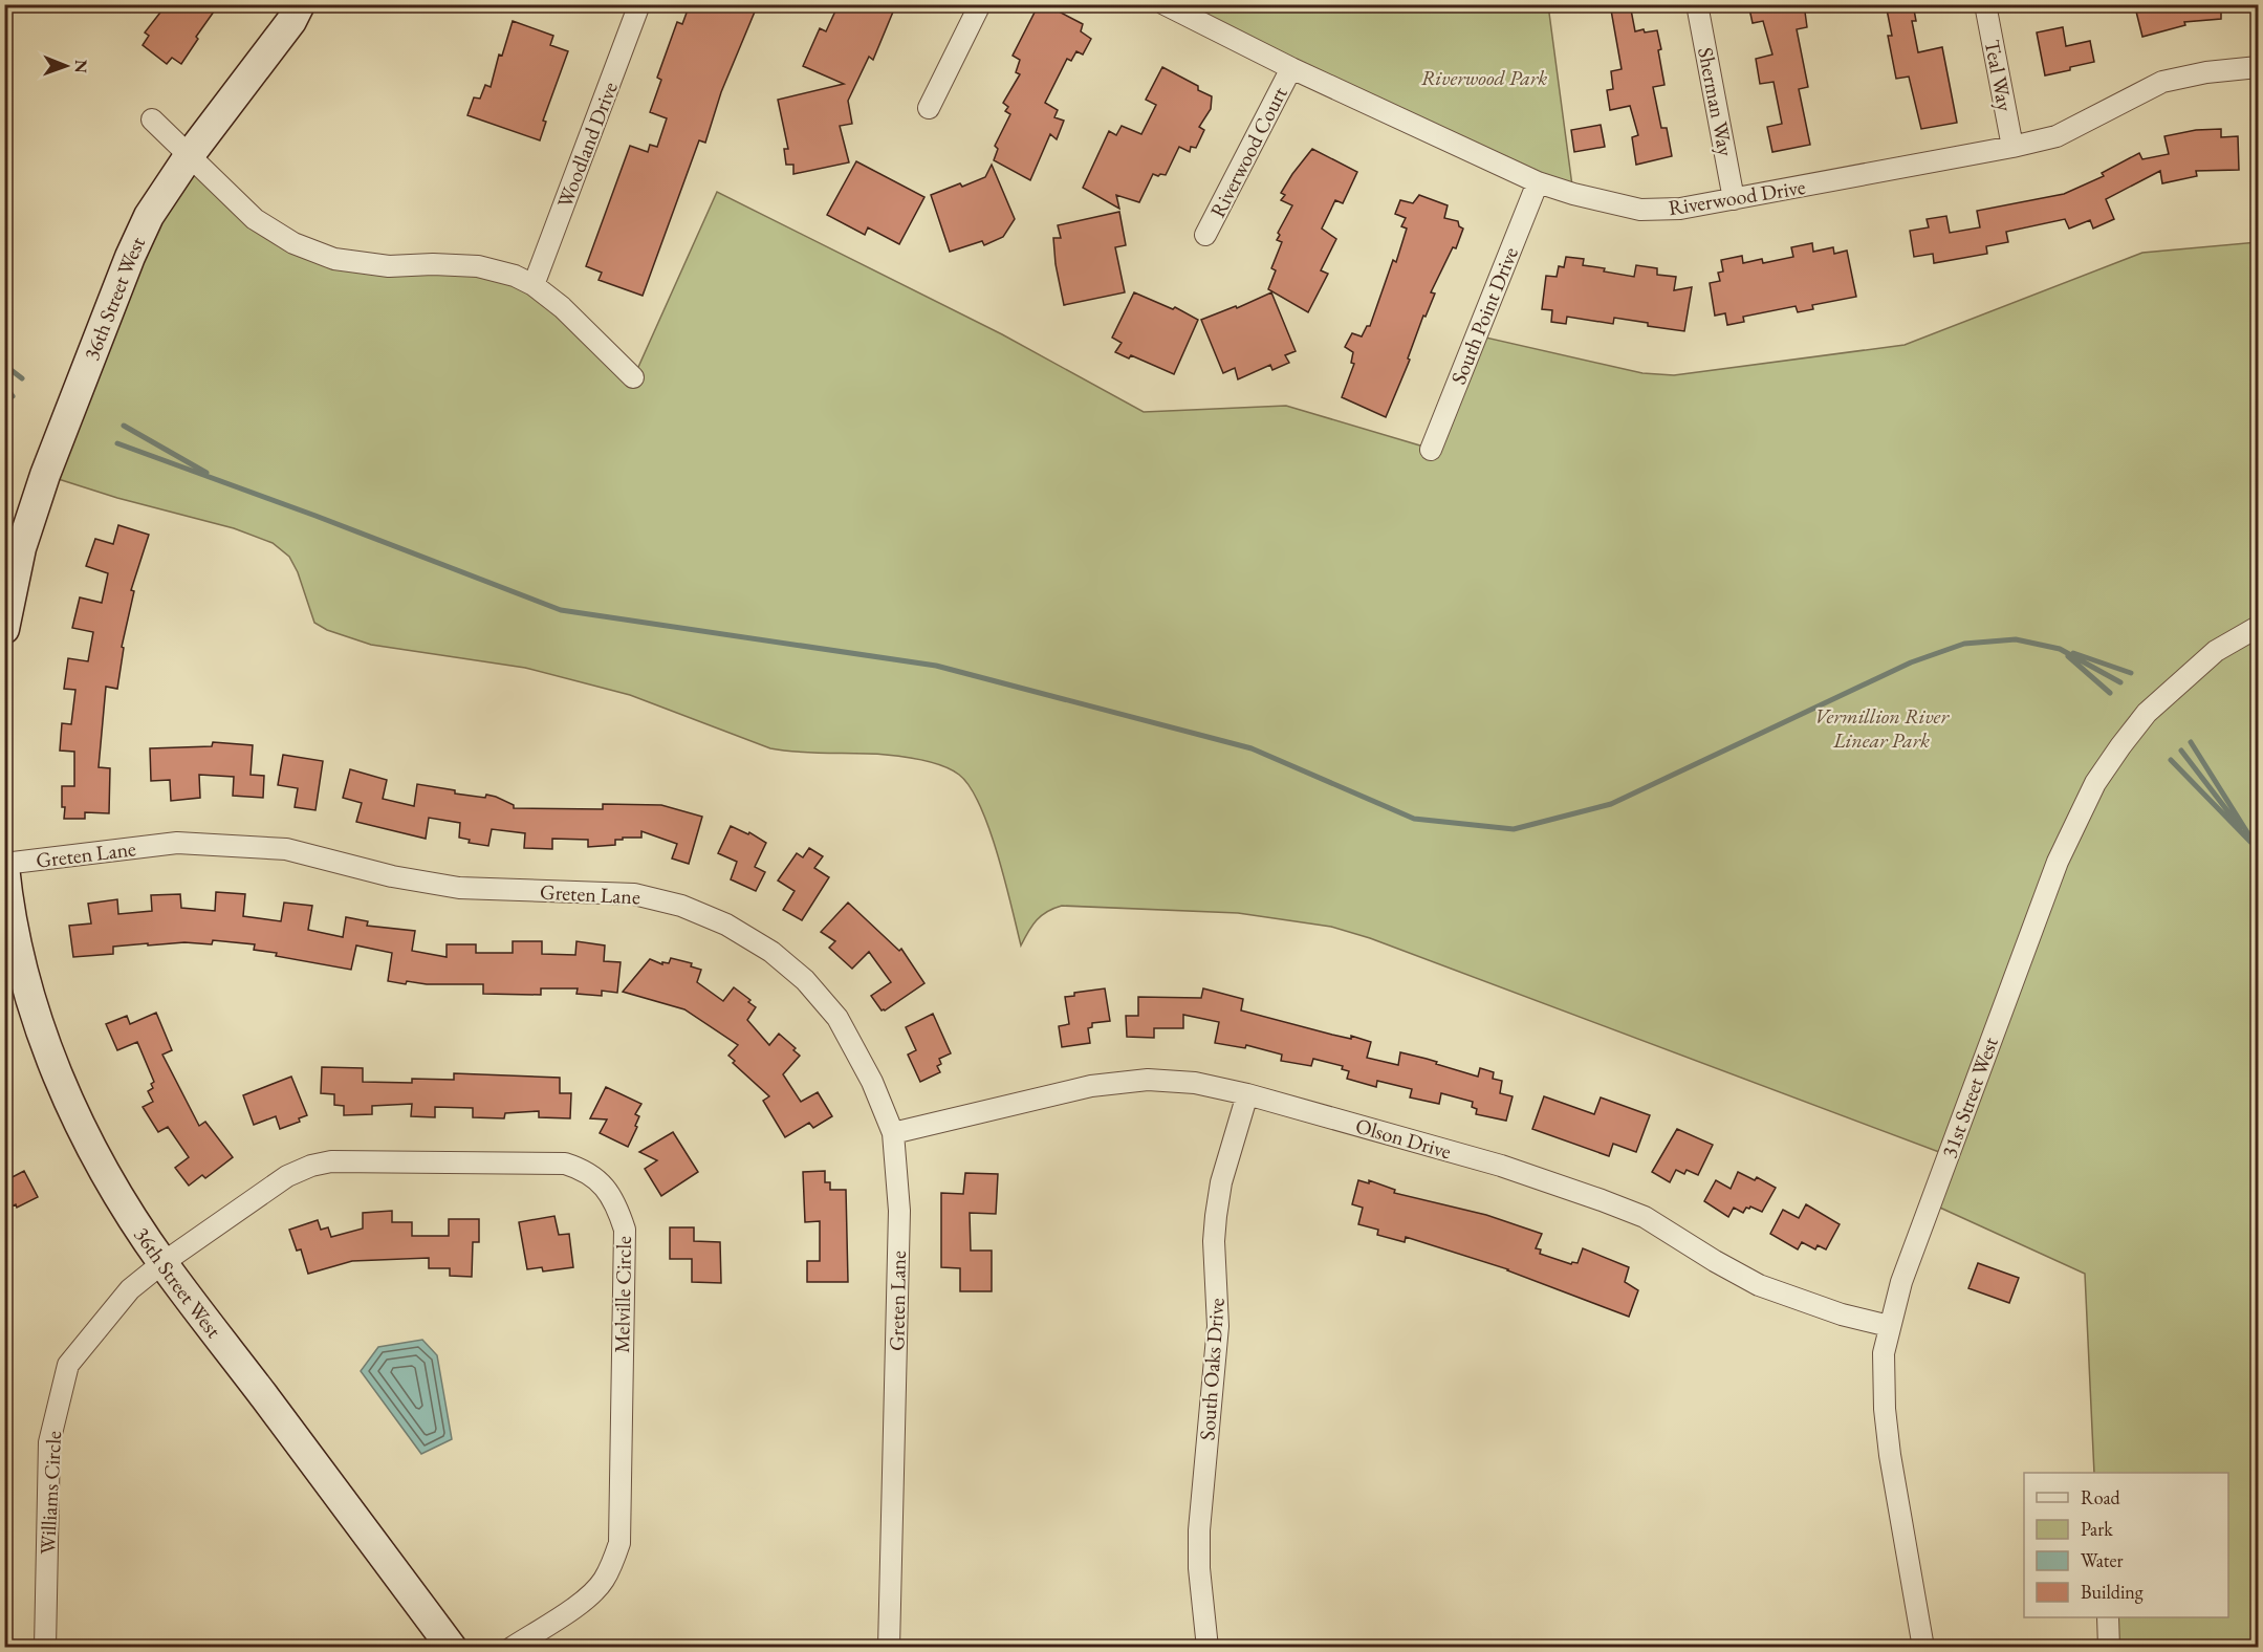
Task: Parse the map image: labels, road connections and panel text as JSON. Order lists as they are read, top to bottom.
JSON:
{
  "streets": {
    "street": [
      "Teal Way",
      "Sherman Way",
      "Woodland Drive",
      "Riverwood Court",
      "Riverwood Drive",
      "36th Street West",
      "South Point Drive",
      "Greten Lane",
      "31st Street West",
      "Olson Drive",
      "Melville Circle",
      "South Oaks Drive",
      "Williams Circle"
    ]
  },
  "crossings": [
    ["Teal Way", "Riverwood Drive"],
    ["Sherman Way", "Riverwood Drive"],
    ["Riverwood Court", "Riverwood Drive"],
    ["Riverwood Drive", "South Point Drive"],
    ["36th Street West", "Greten Lane"],
    ["36th Street West", "Melville Circle"],
    ["36th Street West", "Williams Circle"],
    ["Greten Lane", "Olson Drive"],
    ["31st Street West", "Olson Drive"],
    ["Olson Drive", "South Oaks Drive"],
    ["Melville Circle", "Williams Circle"]
  ],
  "parks": ["Riverwood Park", "Vermillion River Linear Park"],
  "legend": [
    "Road",
    "Park",
    "Water",
    "Building"
  ],
  "north": "right"
}
